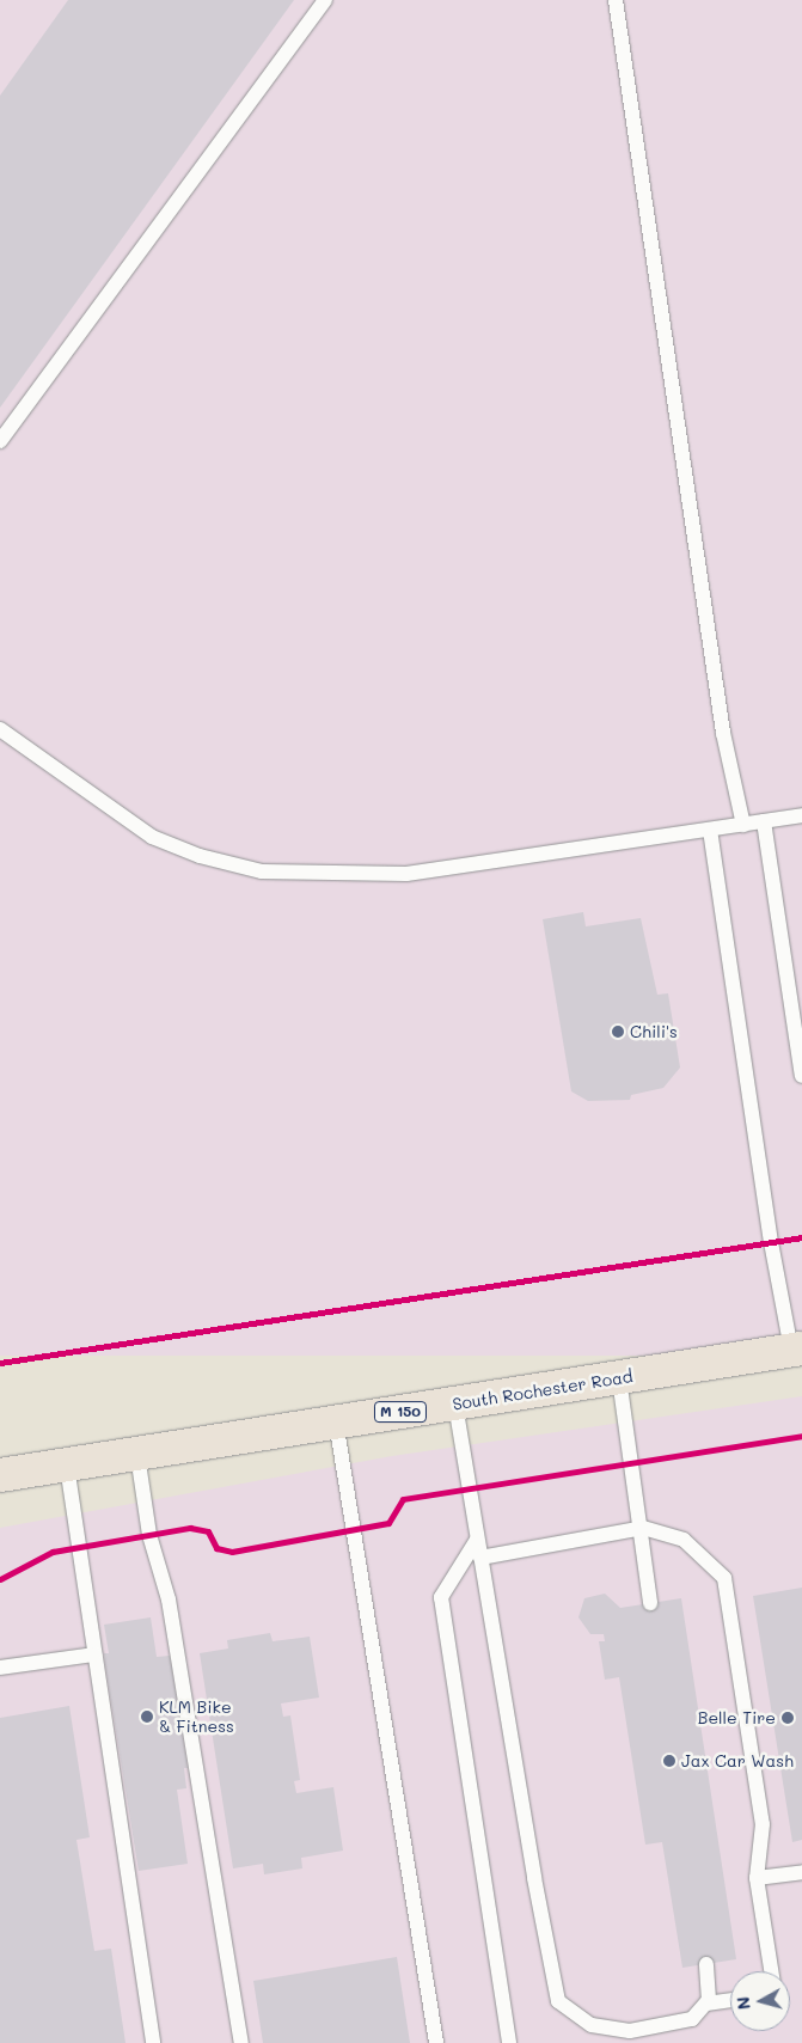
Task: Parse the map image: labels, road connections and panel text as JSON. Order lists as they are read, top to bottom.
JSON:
{
  "streets": {
    "main road": ["South Rochester Road", "M 150"]
  },
  "places": [
    "Chili's",
    "KLM Bike & Fitness",
    "Belle Tire",
    "Jax Car Wash"
  ],
  "north": "left"
}
